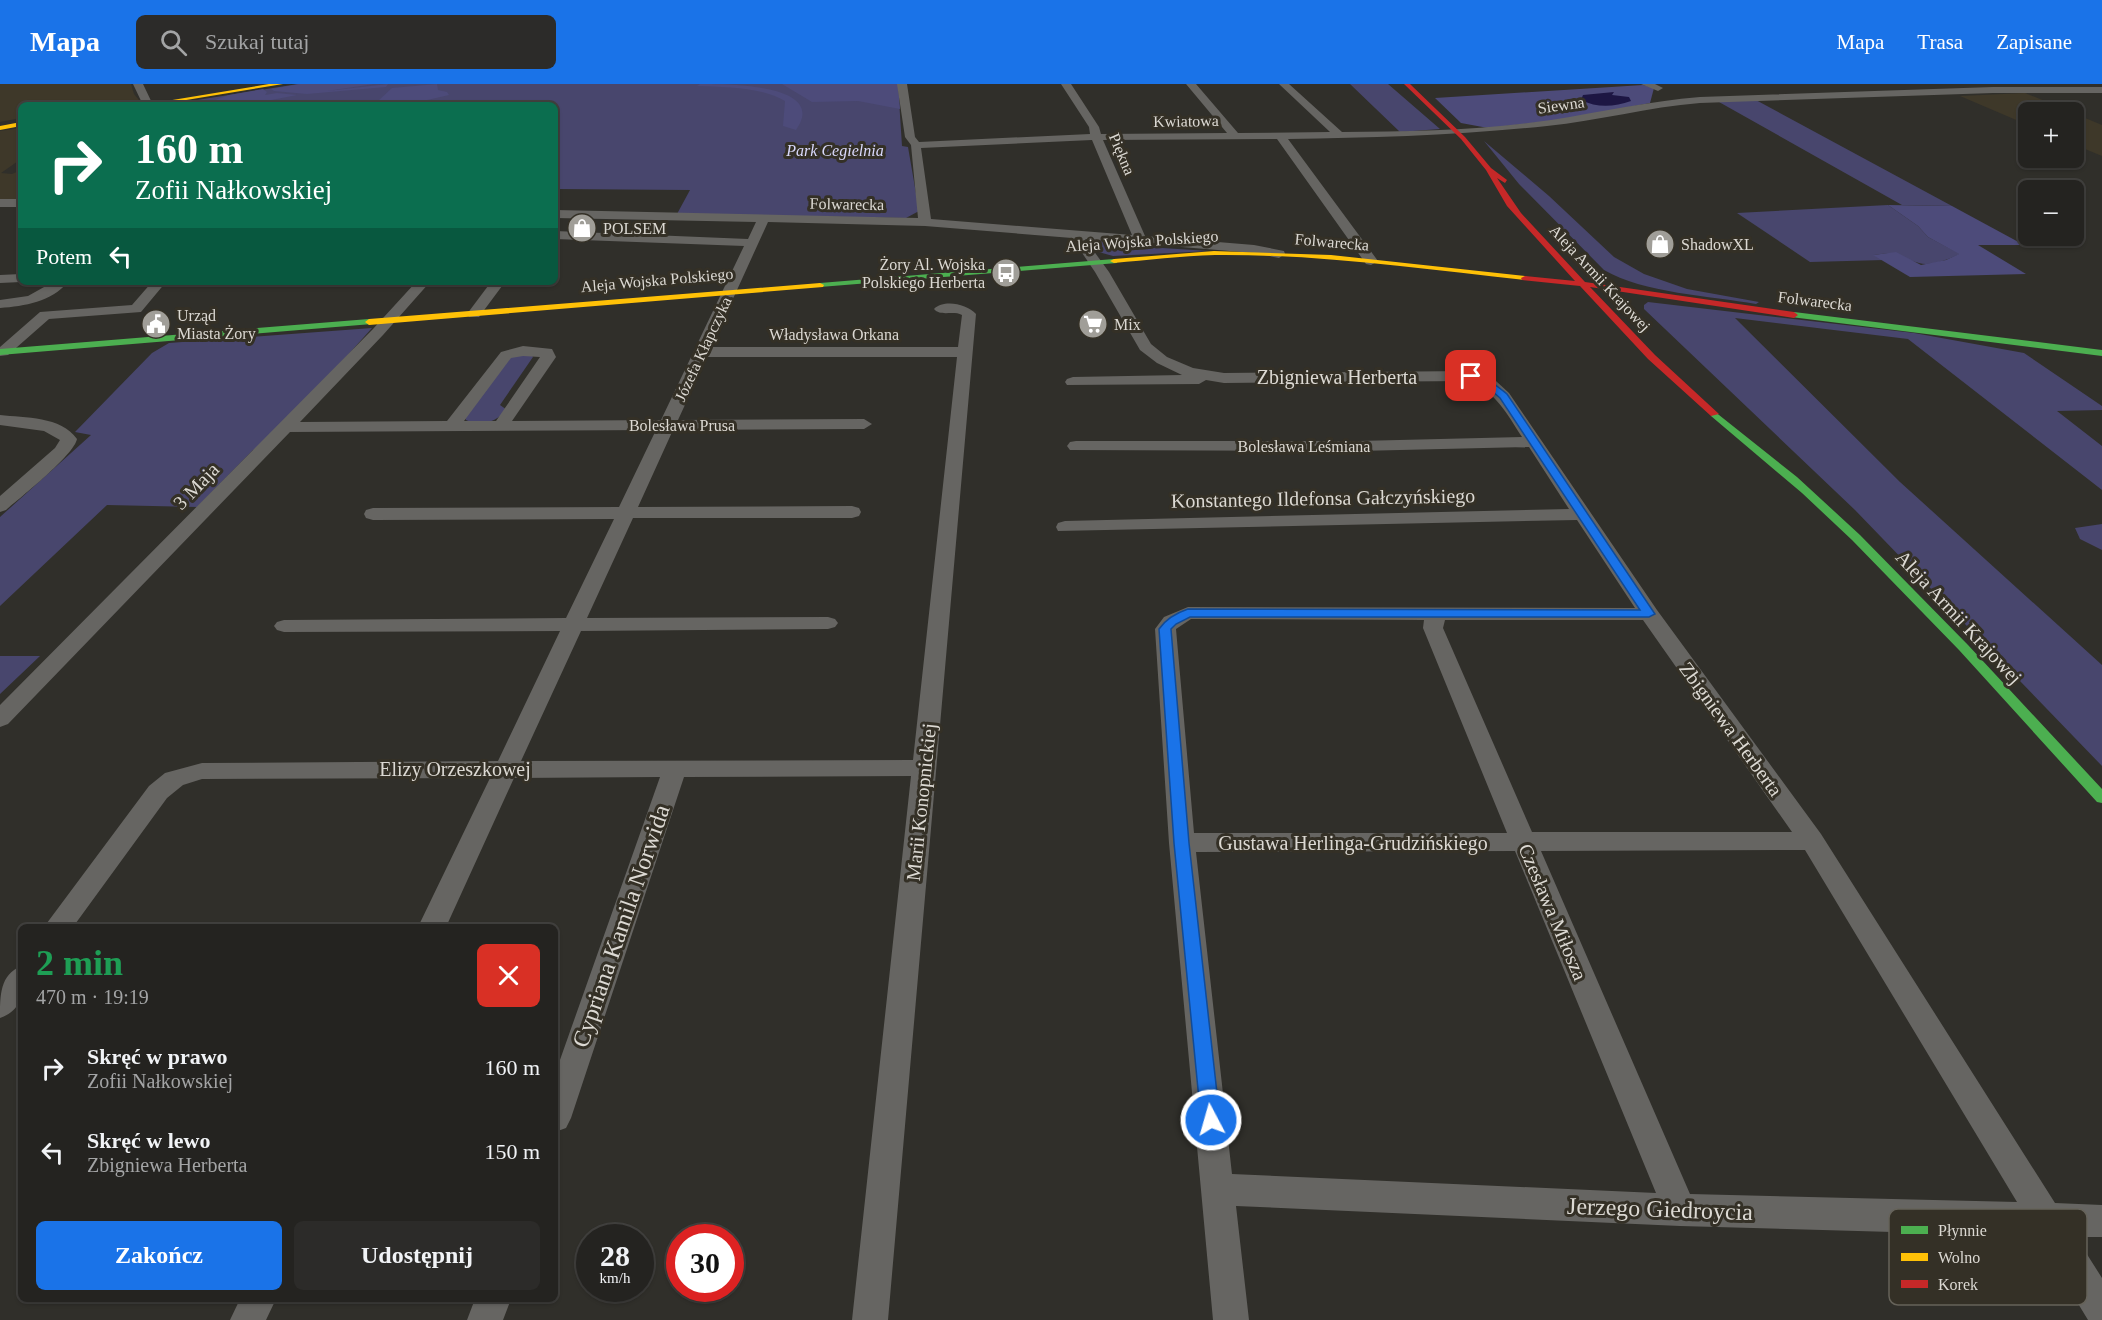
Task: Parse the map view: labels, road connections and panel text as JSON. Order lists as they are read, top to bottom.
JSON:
{
  "streets": {
    "street": [
      "Siewna",
      "Kwiatowa",
      "Piękna",
      "Folwarecka",
      "Aleja Wojska Polskiego",
      "Aleja Armii Krajowej",
      "Władysława Orkana",
      "Józefa Kłapczyka",
      "Zbigniewa Herberta",
      "Bolesława Prusa",
      "Bolesława Leśmiana",
      "3 Maja",
      "Konstantego Ildefonsa Gałczyńskiego",
      "Elizy Orzeszkowej",
      "Marii Konopnickiej",
      "Gustawa Herlinga-Grudzińskiego",
      "Czesława Miłosza",
      "Cypriana Kamila Norwida",
      "Jerzego Giedroycia"
    ]
  },
  "crossings": [
    ["Siewna", "Kwiatowa"],
    ["Siewna", "Aleja Armii Krajowej"],
    ["Kwiatowa", "Piękna"],
    ["Kwiatowa", "Aleja Armii Krajowej"],
    ["Piękna", "Folwarecka"],
    ["Folwarecka", "Aleja Wojska Polskiego"],
    ["Folwarecka", "Aleja Armii Krajowej"],
    ["Folwarecka", "Józefa Kłapczyka"],
    ["Folwarecka", "Zbigniewa Herberta"],
    ["Aleja Wojska Polskiego", "Józefa Kłapczyka"],
    ["Aleja Wojska Polskiego", "Zbigniewa Herberta"],
    ["Aleja Wojska Polskiego", "3 Maja"],
    ["Władysława Orkana", "Józefa Kłapczyka"],
    ["Władysława Orkana", "Marii Konopnickiej"],
    ["Józefa Kłapczyka", "Bolesława Prusa"],
    ["Józefa Kłapczyka", "Elizy Orzeszkowej"],
    ["Zbigniewa Herberta", "Bolesława Leśmiana"],
    ["Zbigniewa Herberta", "Konstantego Ildefonsa Gałczyńskiego"],
    ["Zbigniewa Herberta", "Gustawa Herlinga-Grudzińskiego"],
    ["Bolesława Prusa", "3 Maja"],
    ["Elizy Orzeszkowej", "Marii Konopnickiej"],
    ["Elizy Orzeszkowej", "Cypriana Kamila Norwida"],
    ["Gustawa Herlinga-Grudzińskiego", "Czesława Miłosza"],
    ["Czesława Miłosza", "Jerzego Giedroycia"]
  ],
  "parks": ["Park Cegielnia"],
  "places": {
    "shop": ["POLSEM", "ShadowXL"],
    "bus stop": ["Żory Al. Wojska Polskiego Herberta"],
    "public building": ["Urząd Miasta Żory"],
    "supermarket": ["Mix"]
  },
  "legend": ["Płynnie", "Wolno", "Korek"],
  "page": {
    "header": "Mapa",
    "search": "Szukaj tutaj",
    "nav": ["Mapa", "Trasa", "Zapisane"],
    "map_buttons": ["+", "−"],
    "turn": ["160 m", "Zofii Nałkowskiej"],
    "then": "Potem",
    "heading": ["2 min", "470 m · 19:19"],
    "list": [
      {
        "name": "Skręć w prawo",
        "note": "Zofii Nałkowskiej",
        "value": "160 m"
      },
      {
        "name": "Skręć w lewo",
        "note": "Zbigniewa Herberta",
        "value": "150 m"
      }
    ],
    "buttons": ["Zakończ", "Udostępnij"],
    "speed": "28 km/h",
    "limit": "30"
  }
}
